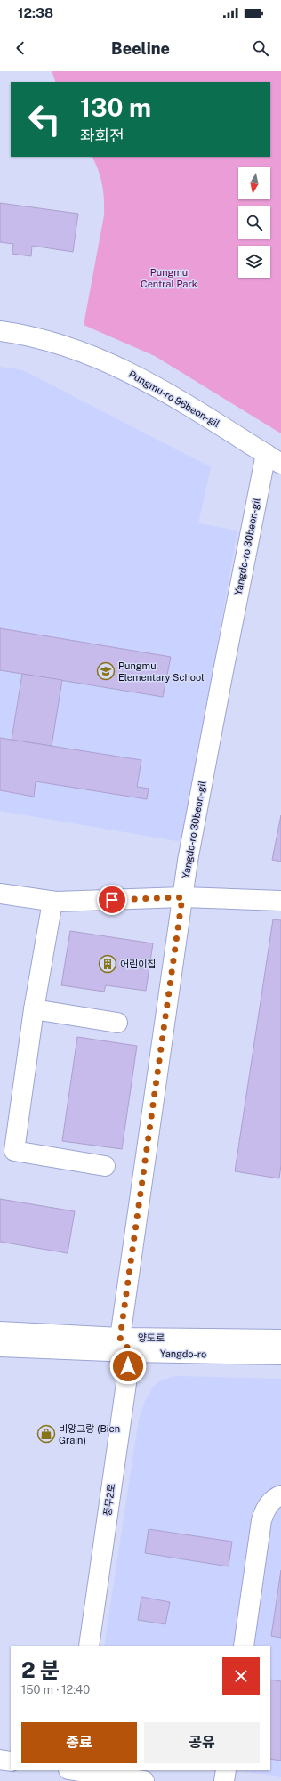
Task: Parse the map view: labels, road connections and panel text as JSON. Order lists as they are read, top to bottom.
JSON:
{
  "streets": {
    "street": [
      "Pungmu-ro 96beon-gil",
      "Yangdo-ro 30beon-gil",
      "양도로",
      "Yangdo-ro",
      "풍무2로"
    ]
  },
  "crossings": [
    ["Pungmu-ro 96beon-gil", "Yangdo-ro 30beon-gil"],
    ["Yangdo-ro 30beon-gil", "양도로"],
    ["Yangdo-ro 30beon-gil", "Yangdo-ro"],
    ["Yangdo-ro 30beon-gil", "풍무2로"],
    ["양도로", "Yangdo-ro"],
    ["양도로", "풍무2로"],
    ["Yangdo-ro", "풍무2로"]
  ],
  "parks": ["Pungmu Central Park"],
  "places": {
    "school or university": ["Pungmu Elementary School"],
    "building": ["어린이집"],
    "shop": ["비앙그랑 (Bien Grain)"]
  },
  "north": "bottom",
  "page": {
    "status": "12:38",
    "header": "Beeline",
    "turn": ["130 m", "좌회전"],
    "heading": ["2 분", "150 m · 12:40"],
    "buttons": ["종료", "공유"]
  }
}
